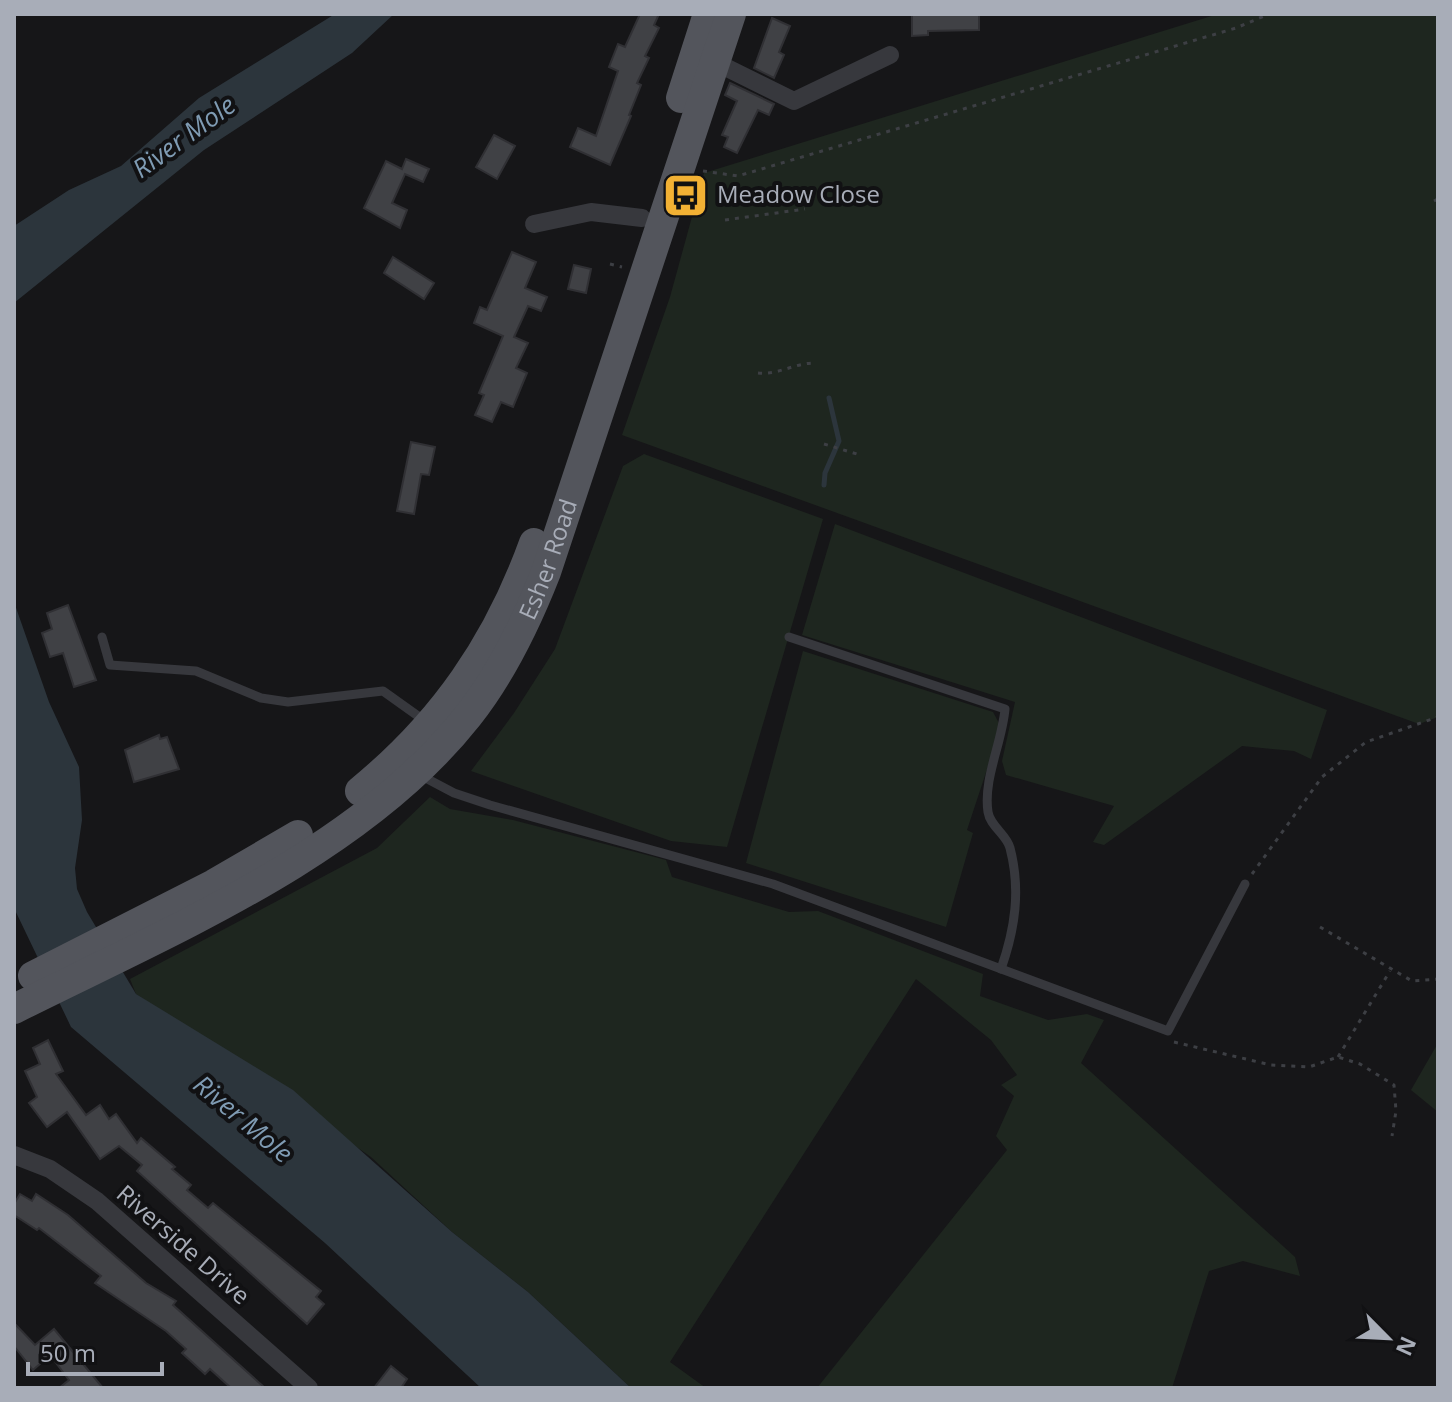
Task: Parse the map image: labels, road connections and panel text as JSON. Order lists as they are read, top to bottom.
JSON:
{
  "streets": {
    "main road": ["Esher Road"],
    "street": ["Riverside Drive"]
  },
  "water": ["River Mole"],
  "places": {
    "bus stop": ["Meadow Close"]
  },
  "scale_bar": "50 m",
  "north": "bottom right"
}
